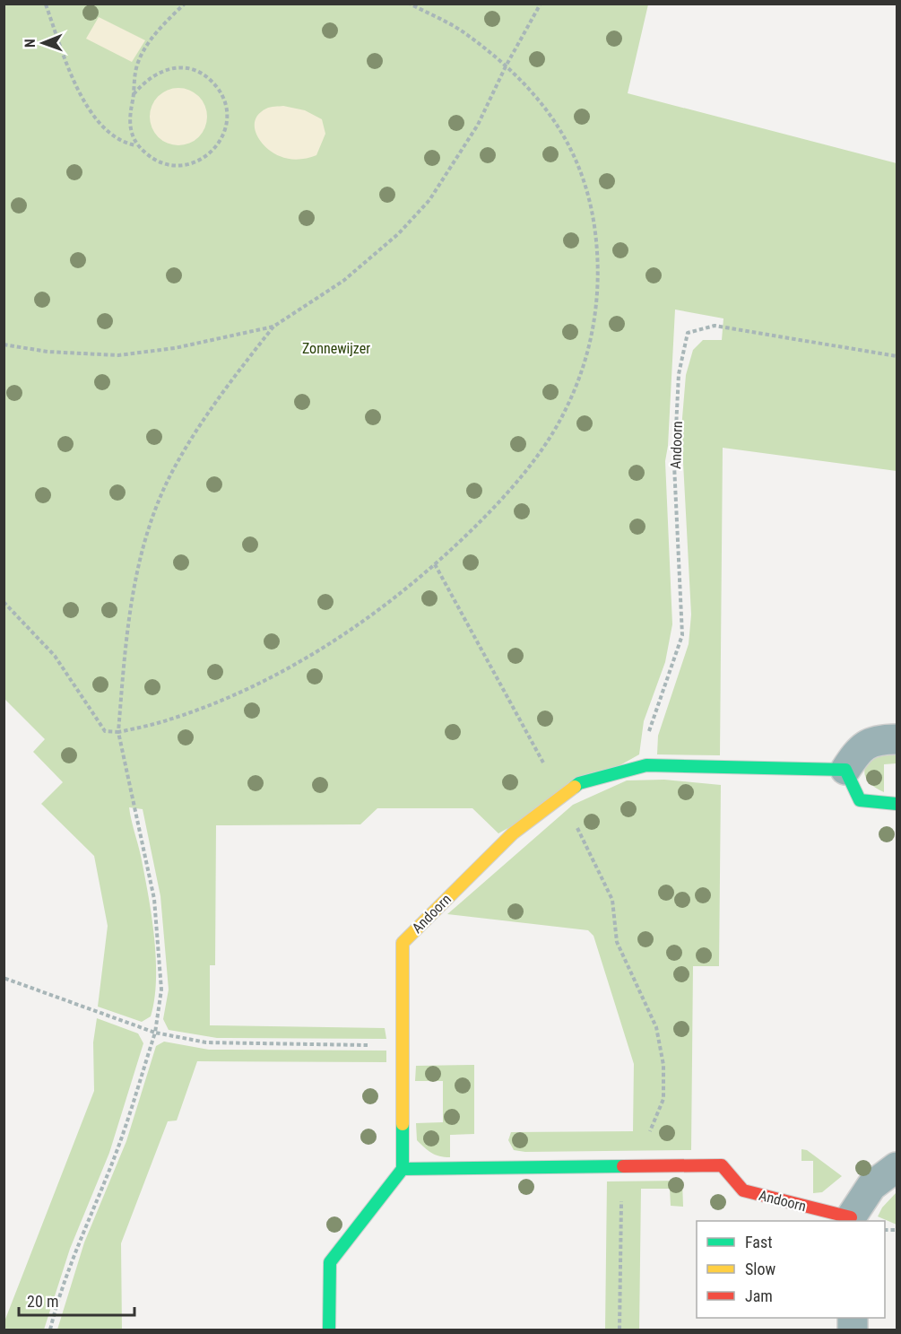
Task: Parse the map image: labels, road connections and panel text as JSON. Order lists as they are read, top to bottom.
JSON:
{
  "streets": {
    "street": ["Andoorn"]
  },
  "parks": ["Zonnewijzer"],
  "legend": ["Fast", "Slow", "Jam"],
  "scale_bar": "20 m",
  "north": "left"
}
